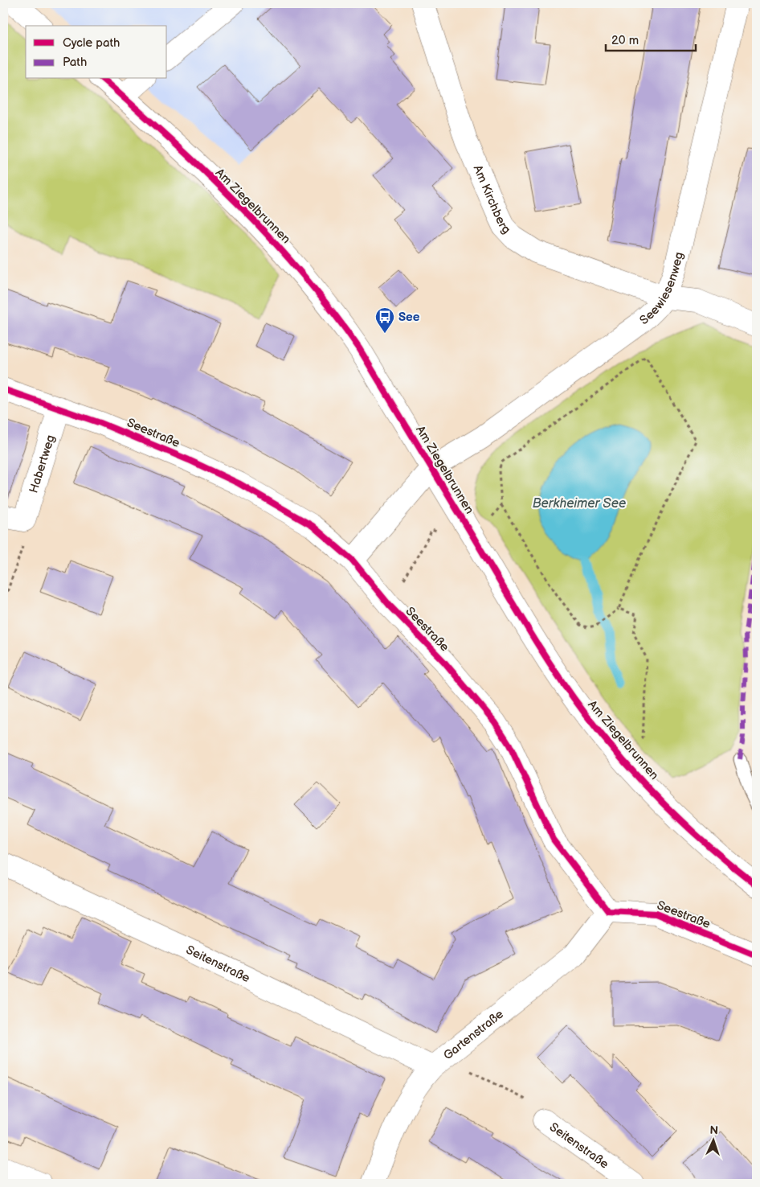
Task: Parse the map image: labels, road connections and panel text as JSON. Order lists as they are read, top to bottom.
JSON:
{
  "streets": {
    "street": [
      "Am Kirchberg",
      "Am Ziegelbrunnen",
      "Seewiesenweg",
      "Seestraße",
      "Habertweg",
      "Seitenstraße",
      "Gartenstraße"
    ]
  },
  "crossings": [
    ["Am Kirchberg", "Seewiesenweg"],
    ["Am Ziegelbrunnen", "Seewiesenweg"],
    ["Seestraße", "Habertweg"],
    ["Seestraße", "Gartenstraße"],
    ["Seitenstraße", "Gartenstraße"]
  ],
  "water": ["Berkheimer See"],
  "places": {
    "bus stop": ["See"]
  },
  "legend": ["Cycle path", "Path"],
  "scale_bar": "20 m",
  "north": "top"
}
